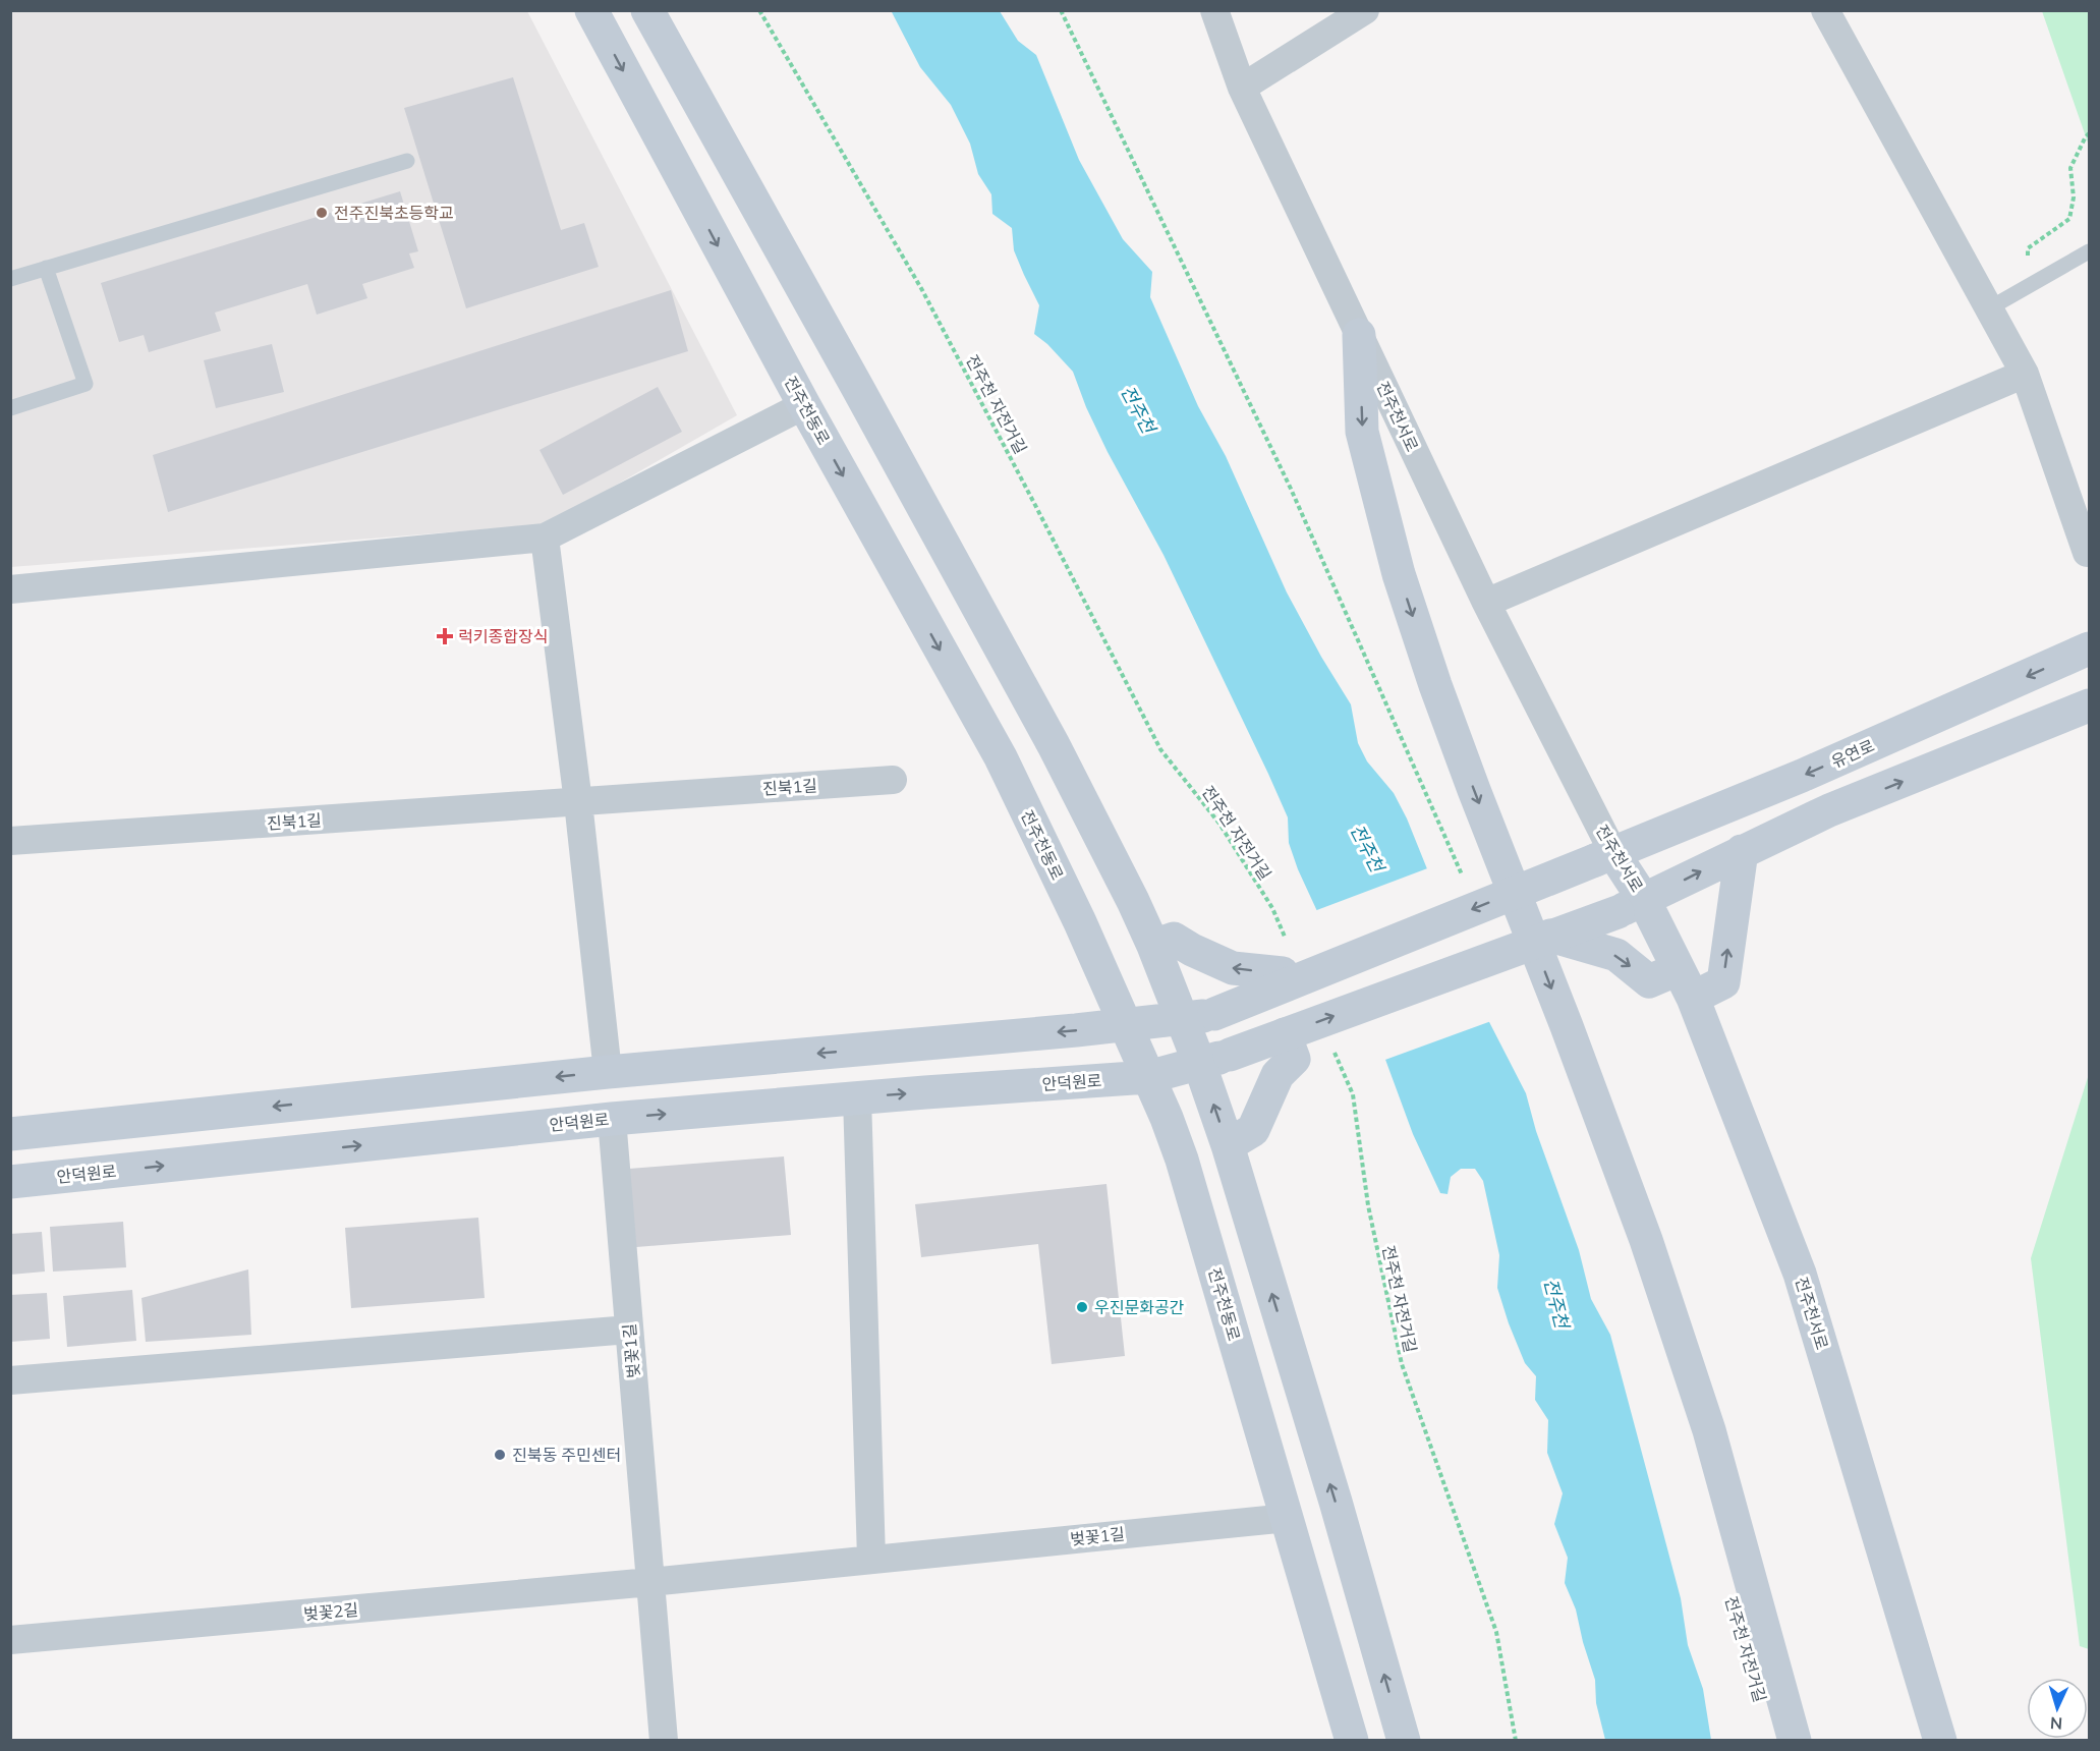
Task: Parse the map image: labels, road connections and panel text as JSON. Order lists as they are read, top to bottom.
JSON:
{
  "streets": {
    "street": [
      "전주천동로",
      "전주천서로",
      "유연로",
      "진북1길",
      "안덕원로",
      "벚꽃1길",
      "벚꽃2길"
    ],
    "path": ["전주천 자전거길"]
  },
  "crossings": [
    ["전주천동로", "유연로"],
    ["전주천동로", "안덕원로"],
    ["전주천동로", "벚꽃1길"],
    ["전주천서로", "유연로"],
    ["전주천서로", "안덕원로"],
    ["안덕원로", "벚꽃1길"],
    ["벚꽃1길", "벚꽃2길"]
  ],
  "water": ["전주천"],
  "places": {
    "other": ["전주진북초등학교", "우진문화공간", "진북동 주민센터"],
    "health": ["럭키종합장식"]
  },
  "north": "bottom"
}
